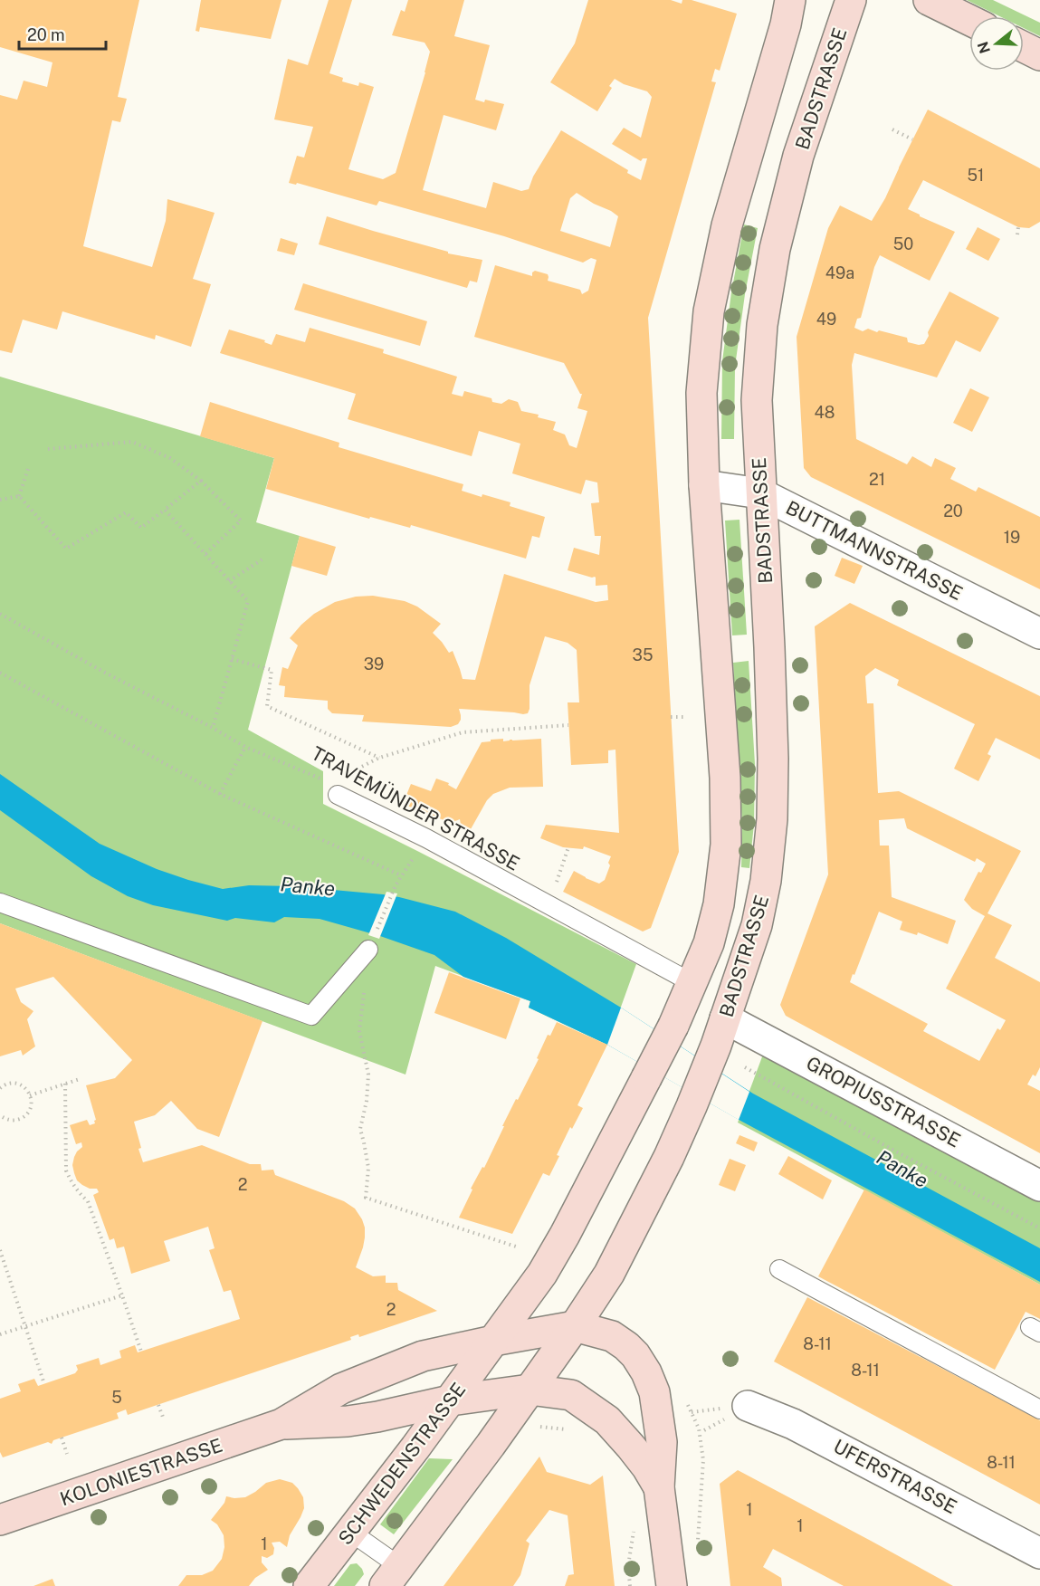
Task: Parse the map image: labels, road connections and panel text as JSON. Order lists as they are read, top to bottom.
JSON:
{
  "streets": {
    "main road": ["BADSTRASSE", "SCHWEDENSTRASSE", "KOLONIESTRASSE"],
    "street": ["BUTTMANNSTRASSE", "GROPIUSSTRASSE", "UFERSTRASSE"],
    "lane": ["TRAVEMÜNDER STRASSE"]
  },
  "crossings": [
    ["BADSTRASSE", "BUTTMANNSTRASSE"],
    ["BADSTRASSE", "TRAVEMÜNDER STRASSE"],
    ["BADSTRASSE", "GROPIUSSTRASSE"],
    ["BADSTRASSE", "SCHWEDENSTRASSE"],
    ["BADSTRASSE", "KOLONIESTRASSE"],
    ["SCHWEDENSTRASSE", "KOLONIESTRASSE"]
  ],
  "water": ["Panke"],
  "house_numbers": [
    "51",
    "50",
    "49a",
    "49",
    "48",
    "21",
    "20",
    "19",
    "35",
    "39",
    "2",
    "2",
    "8-11",
    "8-11",
    "5",
    "8-11",
    "1",
    "1",
    "1"
  ],
  "scale_bar": "20 m",
  "north": "left"
}
